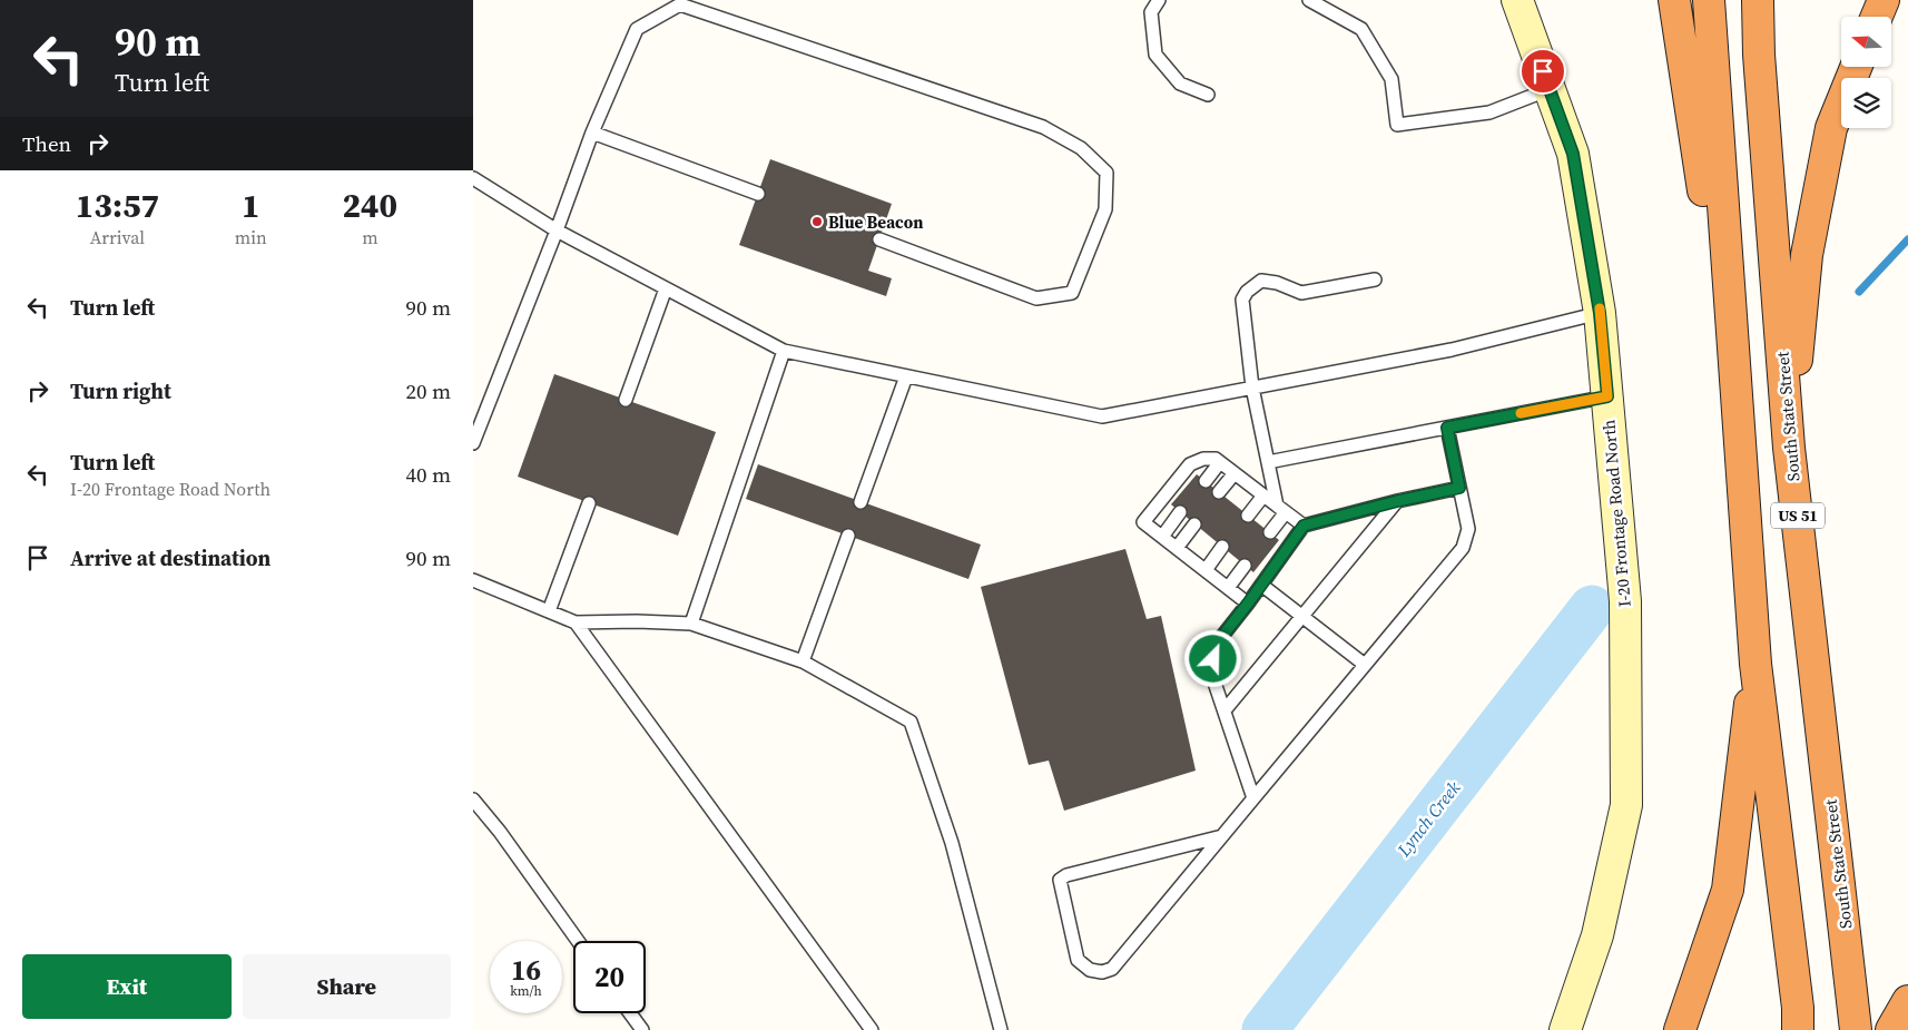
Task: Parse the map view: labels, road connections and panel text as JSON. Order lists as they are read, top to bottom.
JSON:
{
  "streets": {
    "highway": ["South State Street", "US 51"],
    "street": ["I-20 Frontage Road North"]
  },
  "water": ["Lynch Creek"],
  "places": ["Blue Beacon"],
  "north": "left",
  "page": {
    "turn": ["90 m", "Turn left"],
    "then": "Then",
    "eta": [
      "13:57",
      "Arrival",
      "1",
      "min",
      "240",
      "m"
    ],
    "list": [
      {
        "name": "Turn left",
        "value": "90 m"
      },
      {
        "name": "Turn right",
        "value": "20 m"
      },
      {
        "name": "Turn left",
        "note": "I-20 Frontage Road North",
        "value": "40 m"
      },
      {
        "name": "Arrive at destination",
        "value": "90 m"
      }
    ],
    "speed": "16 km/h",
    "limit": "20",
    "buttons": ["Exit", "Share"]
  }
}
